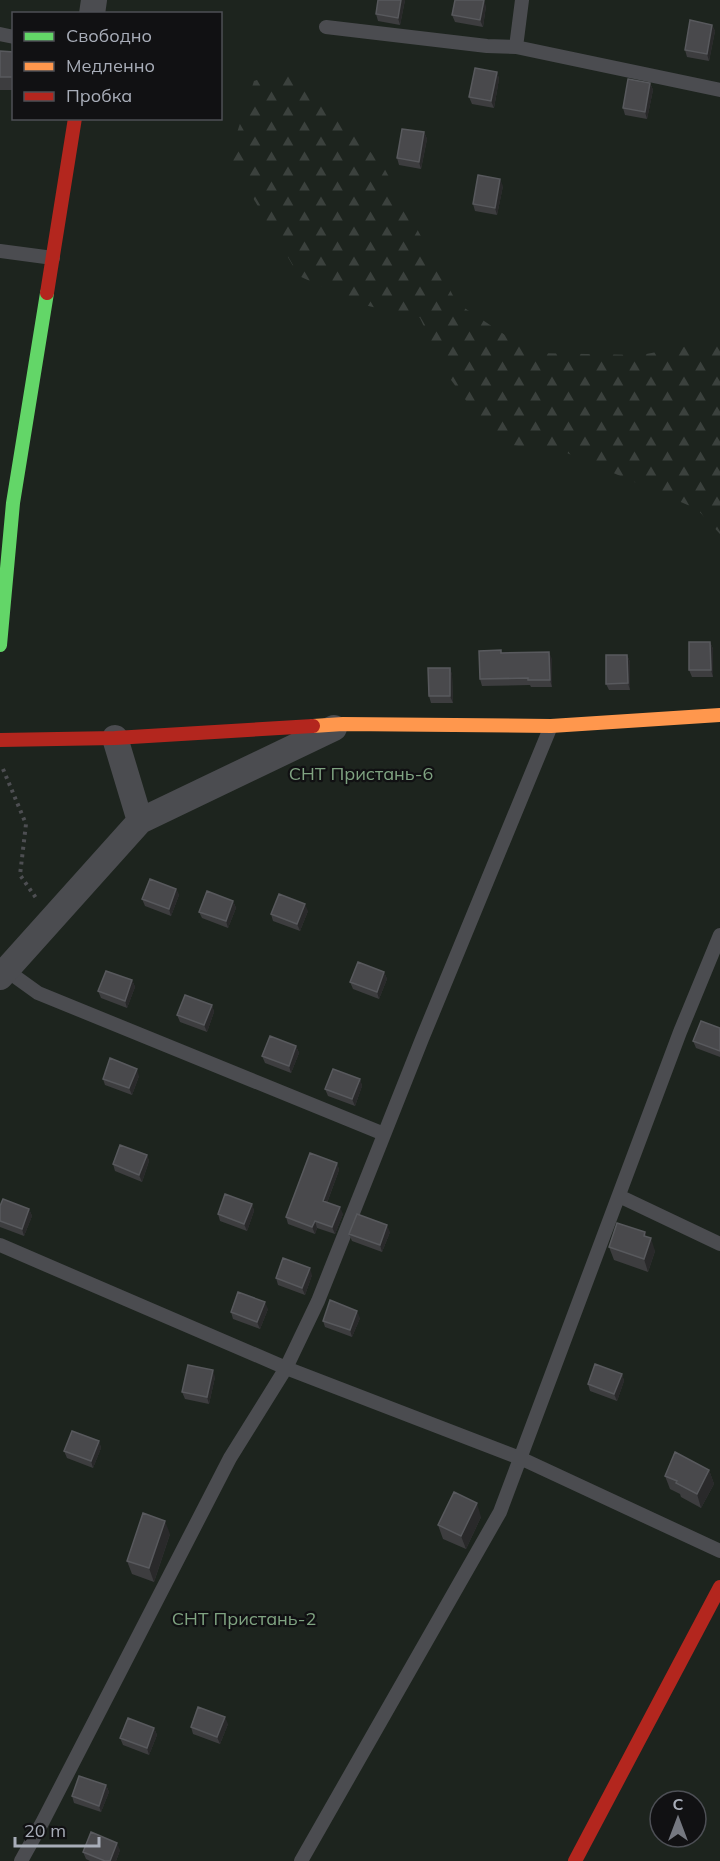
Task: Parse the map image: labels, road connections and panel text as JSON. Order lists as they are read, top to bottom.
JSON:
{
  "parks": ["СНТ Пристань-6", "СНТ Пристань-2"],
  "legend": ["Свободно", "Медленно", "Пробка"],
  "scale_bar": "20 m",
  "north": "top"
}
